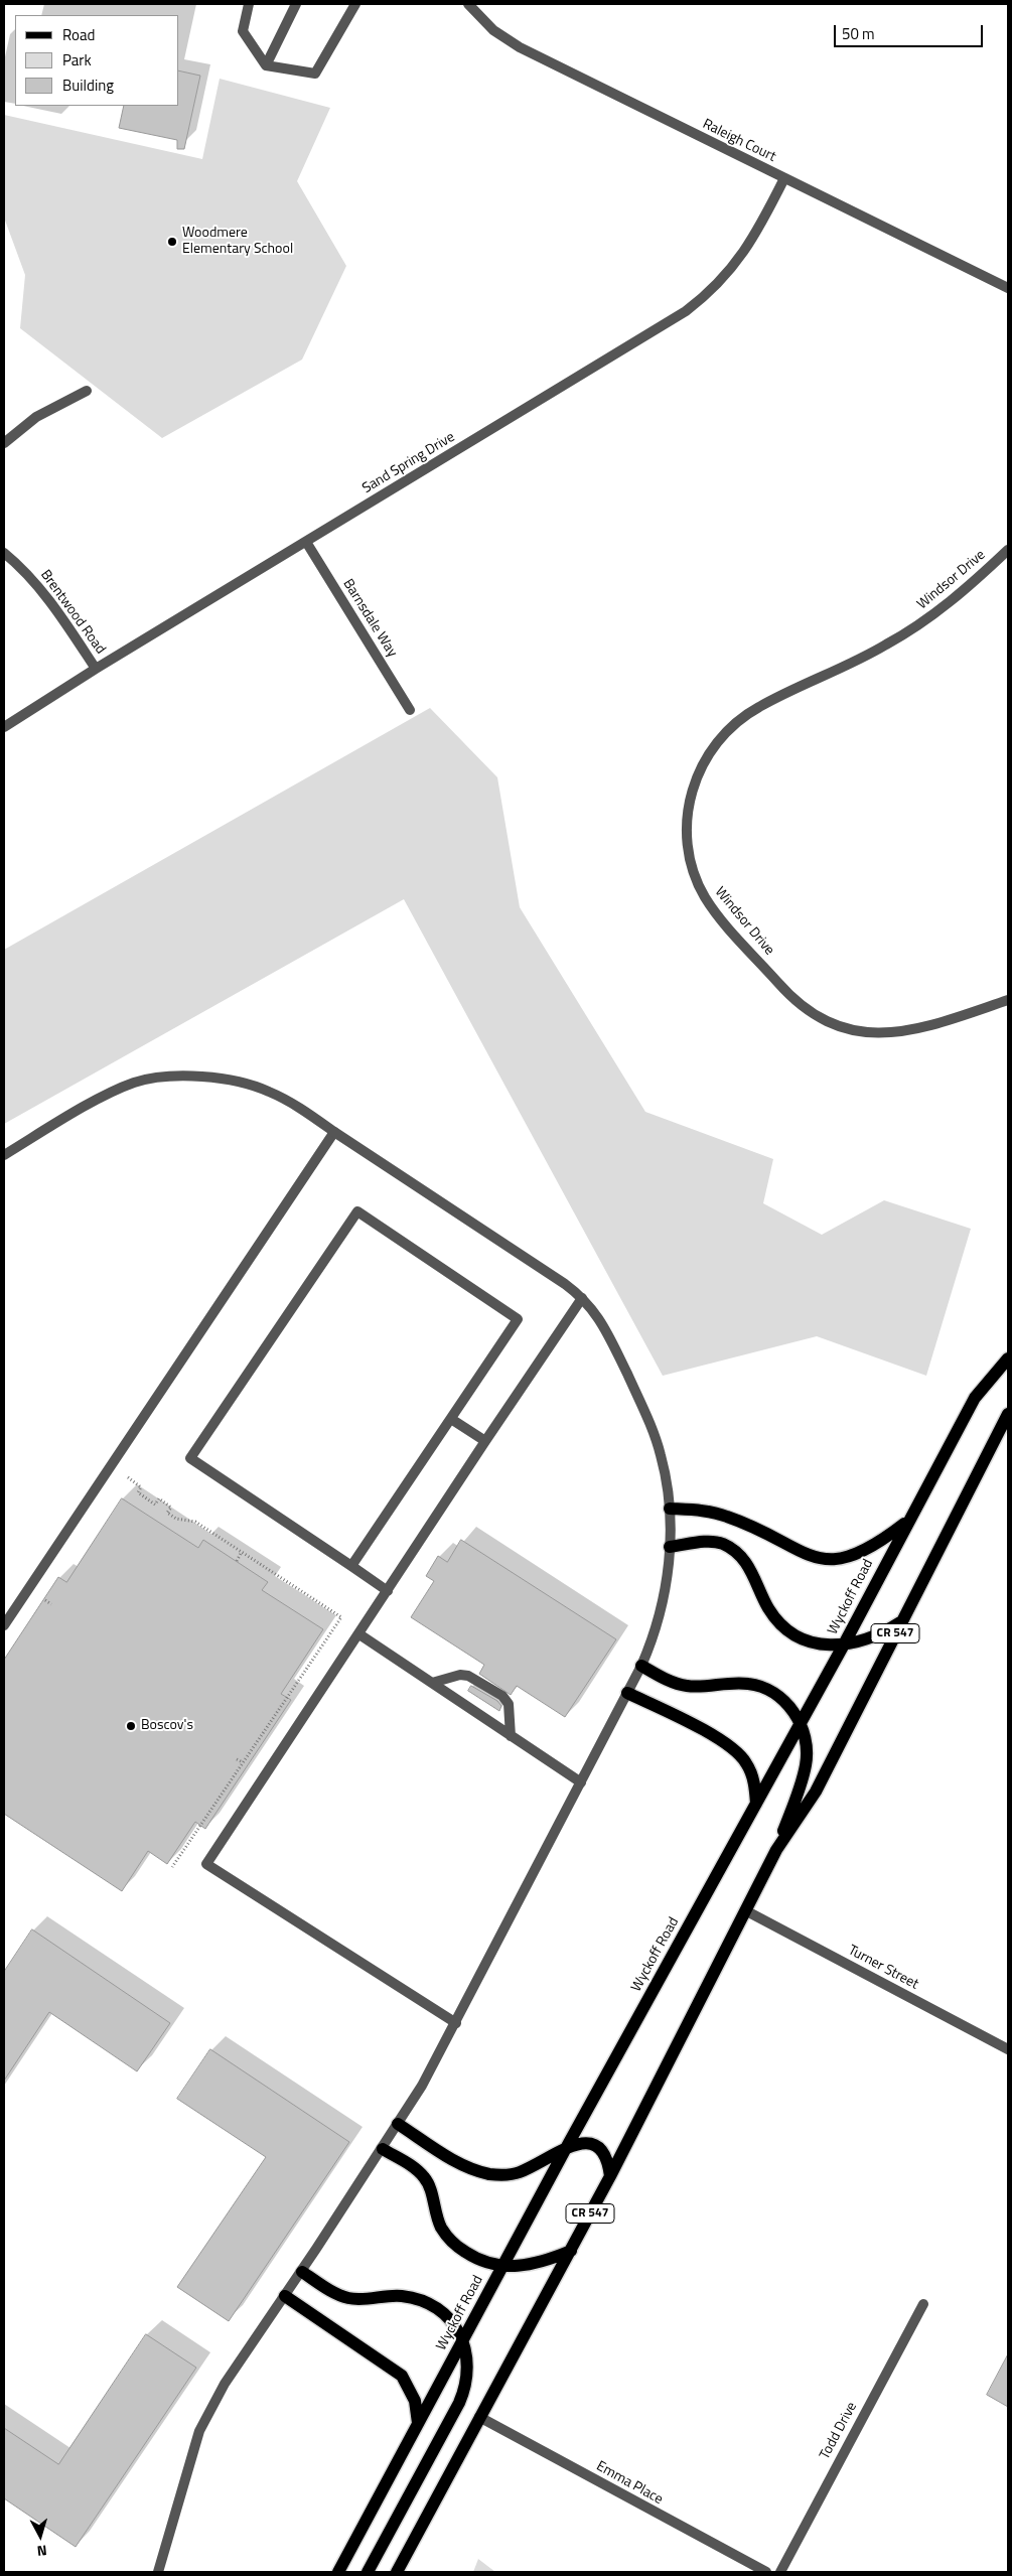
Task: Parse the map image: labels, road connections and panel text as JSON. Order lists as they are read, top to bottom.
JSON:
{
  "streets": {
    "main road": ["Wyckoff Road", "CR 547"],
    "street": [
      "Raleigh Court",
      "Sand Spring Drive",
      "Windsor Drive",
      "Brentwood Road",
      "Barnsdale Way",
      "Turner Street",
      "Todd Drive",
      "Emma Place"
    ]
  },
  "crossings": [
    ["Raleigh Court", "Sand Spring Drive"],
    ["Sand Spring Drive", "Brentwood Road"],
    ["Sand Spring Drive", "Barnsdale Way"],
    ["CR 547", "Turner Street"],
    ["CR 547", "Emma Place"]
  ],
  "places": ["Woodmere Elementary School", "Boscov's"],
  "legend": ["Road", "Park", "Building"],
  "scale_bar": "50 m",
  "north": "bottom"
}
